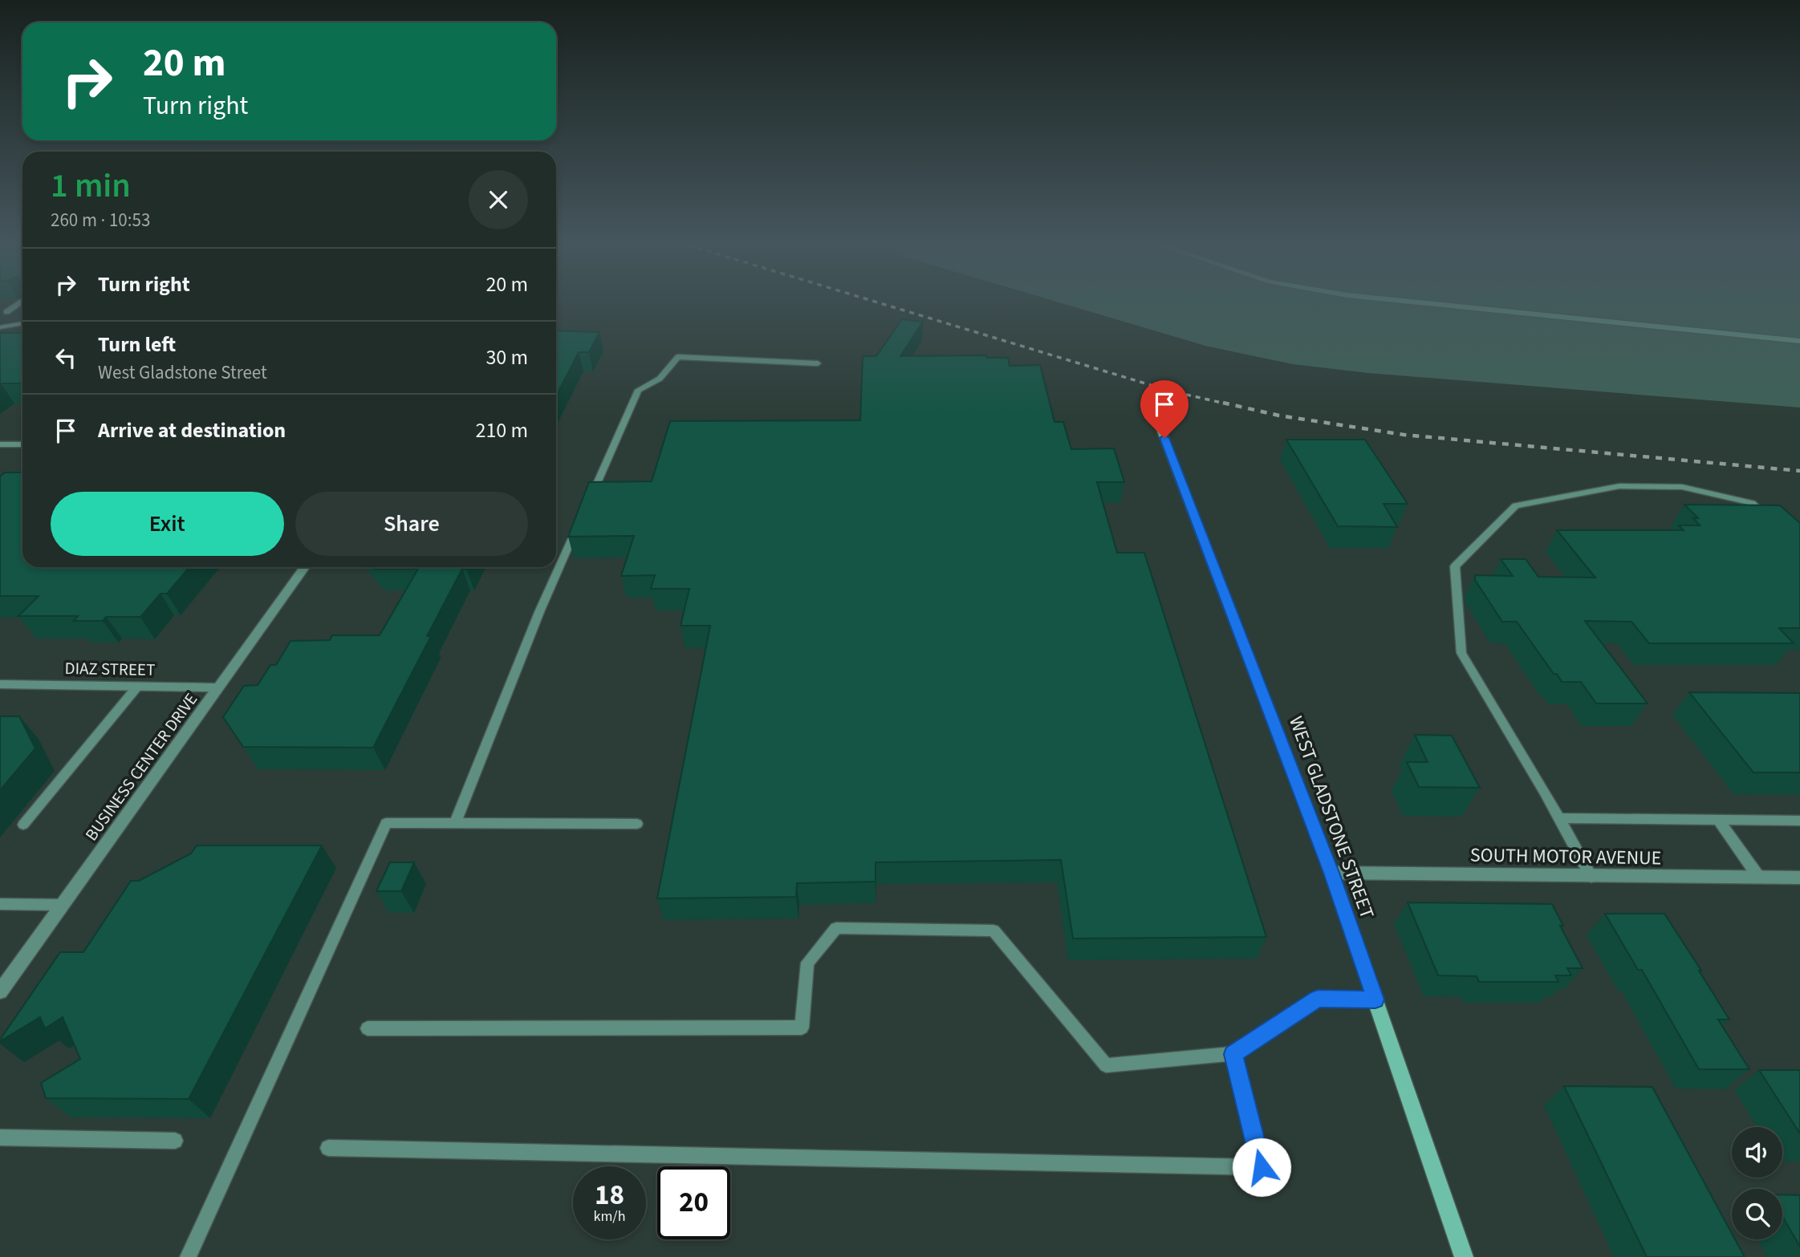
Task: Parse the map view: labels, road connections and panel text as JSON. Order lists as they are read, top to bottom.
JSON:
{
  "streets": {
    "street": [
      "DIAZ STREET",
      "BUSINESS CENTER DRIVE",
      "WEST GLADSTONE STREET",
      "SOUTH MOTOR AVENUE"
    ]
  },
  "crossings": [
    ["DIAZ STREET", "BUSINESS CENTER DRIVE"],
    ["WEST GLADSTONE STREET", "SOUTH MOTOR AVENUE"]
  ],
  "page": {
    "turn": ["20 m", "Turn right"],
    "heading": ["1 min", "260 m · 10:53"],
    "list": [
      {
        "name": "Turn right",
        "value": "20 m"
      },
      {
        "name": "Turn left",
        "note": "West Gladstone Street",
        "value": "30 m"
      },
      {
        "name": "Arrive at destination",
        "value": "210 m"
      }
    ],
    "buttons": ["Exit", "Share"],
    "speed": "18 km/h",
    "limit": "20"
  }
}
